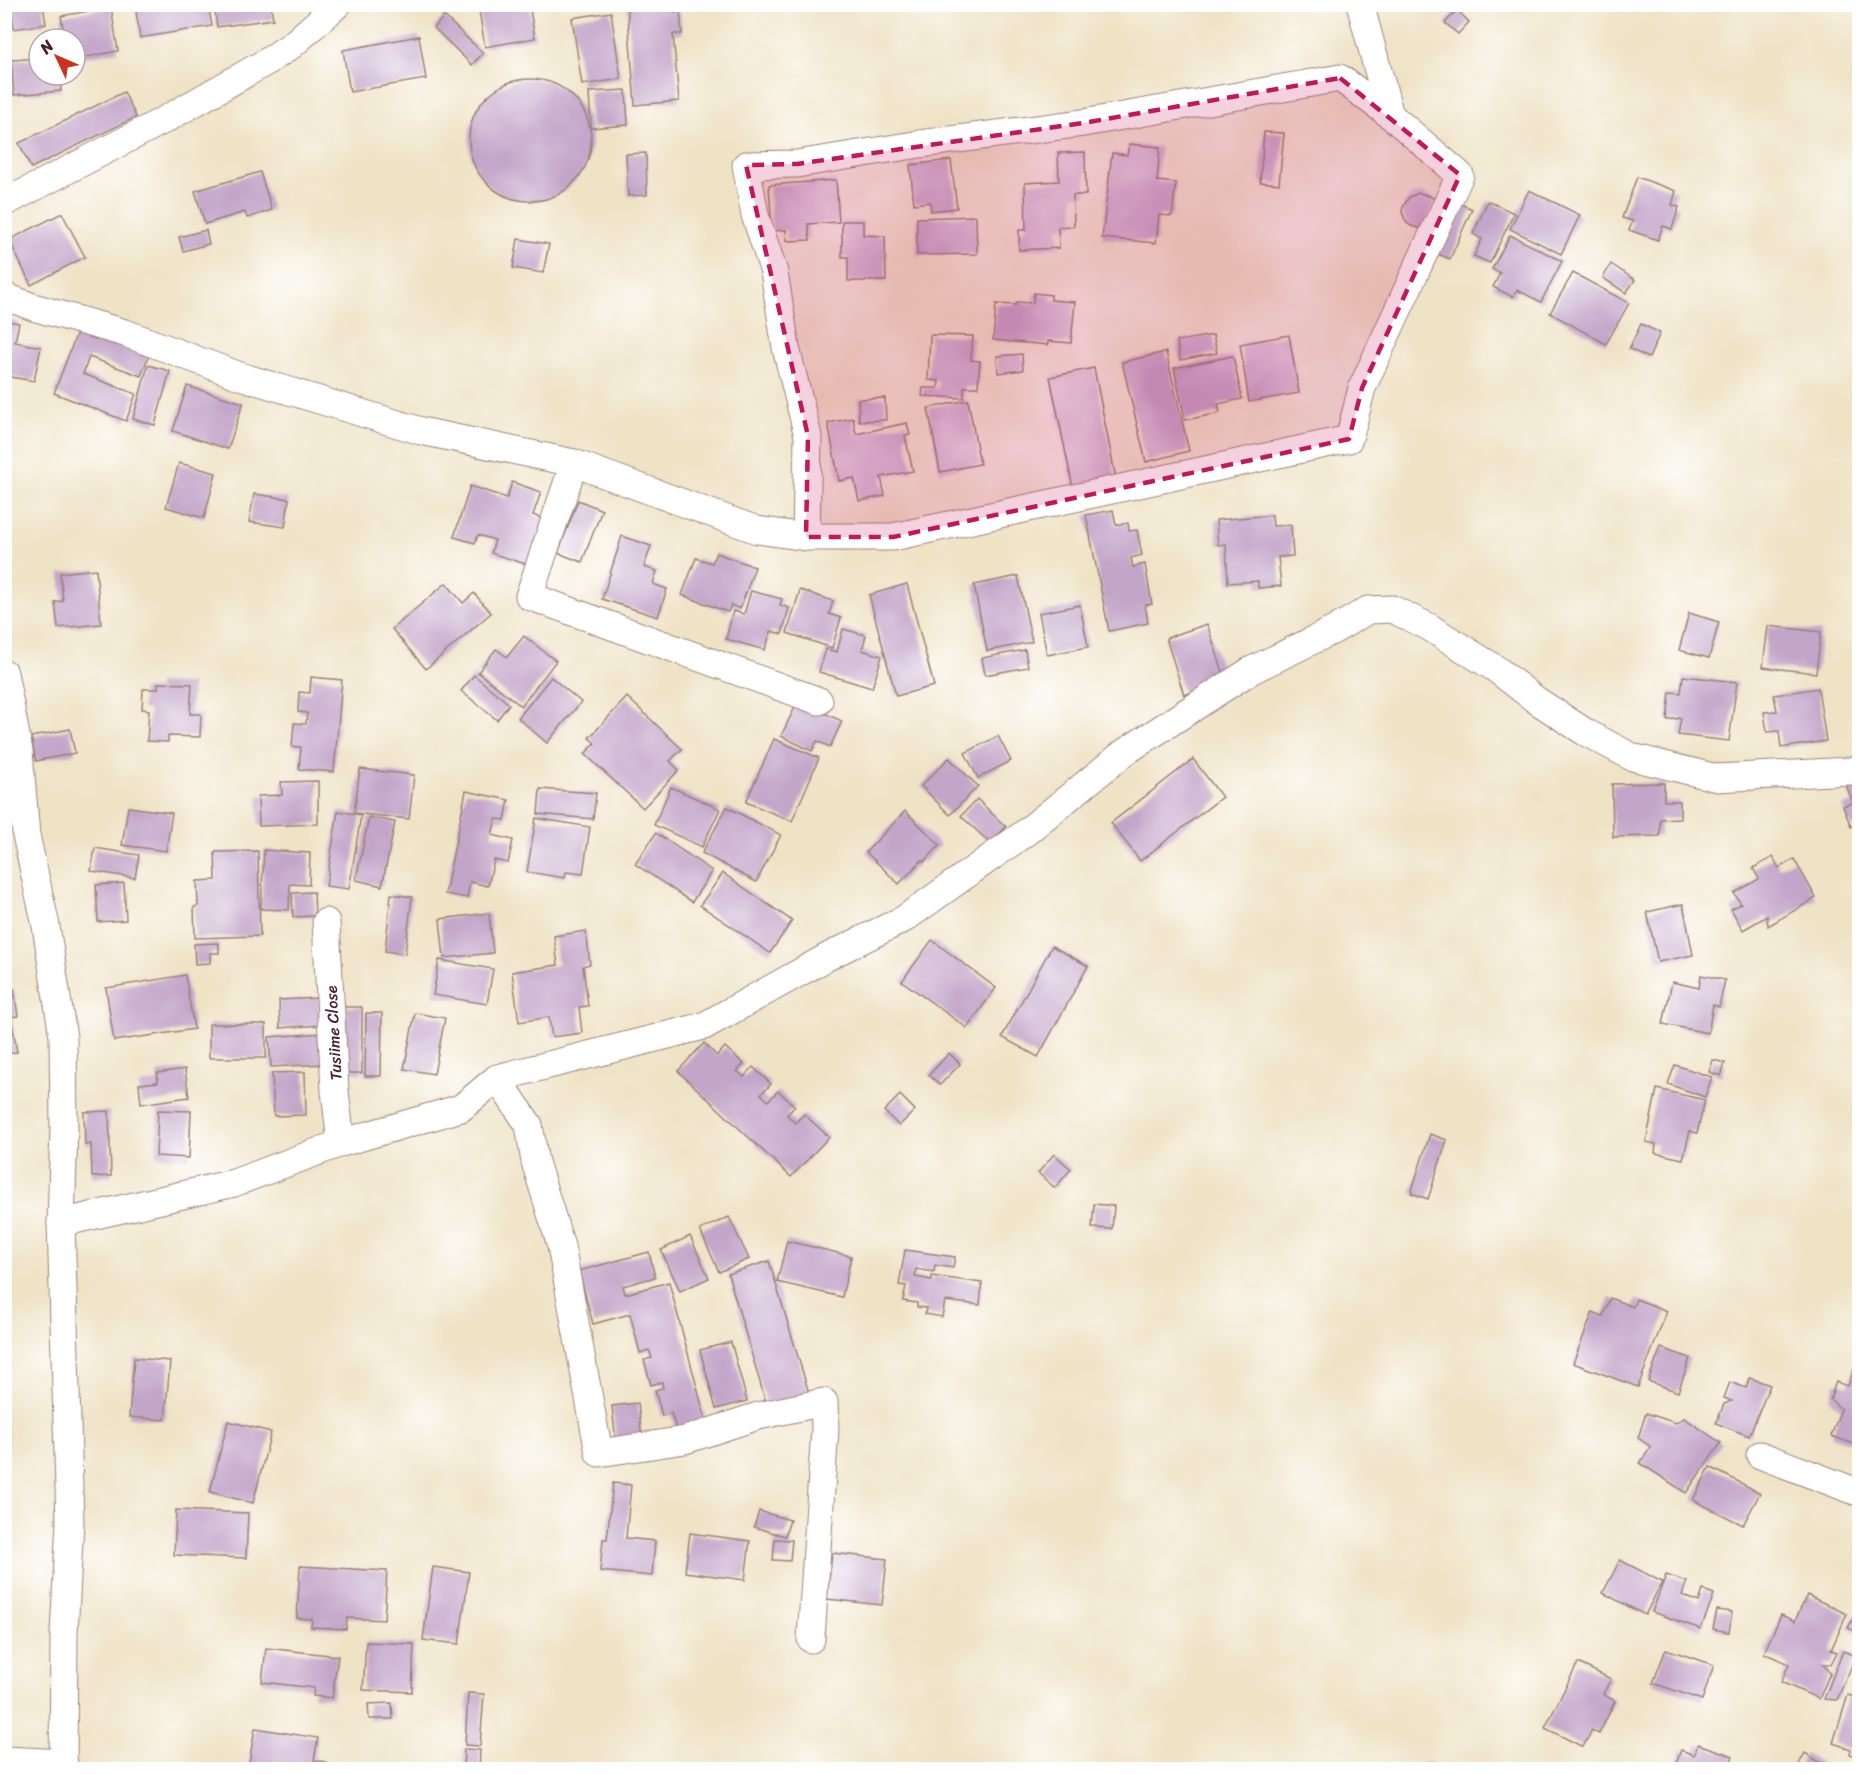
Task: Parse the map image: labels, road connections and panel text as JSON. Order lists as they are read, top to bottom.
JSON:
{
  "streets": {
    "street": ["Tusiime Close"]
  },
  "north": "top left"
}
